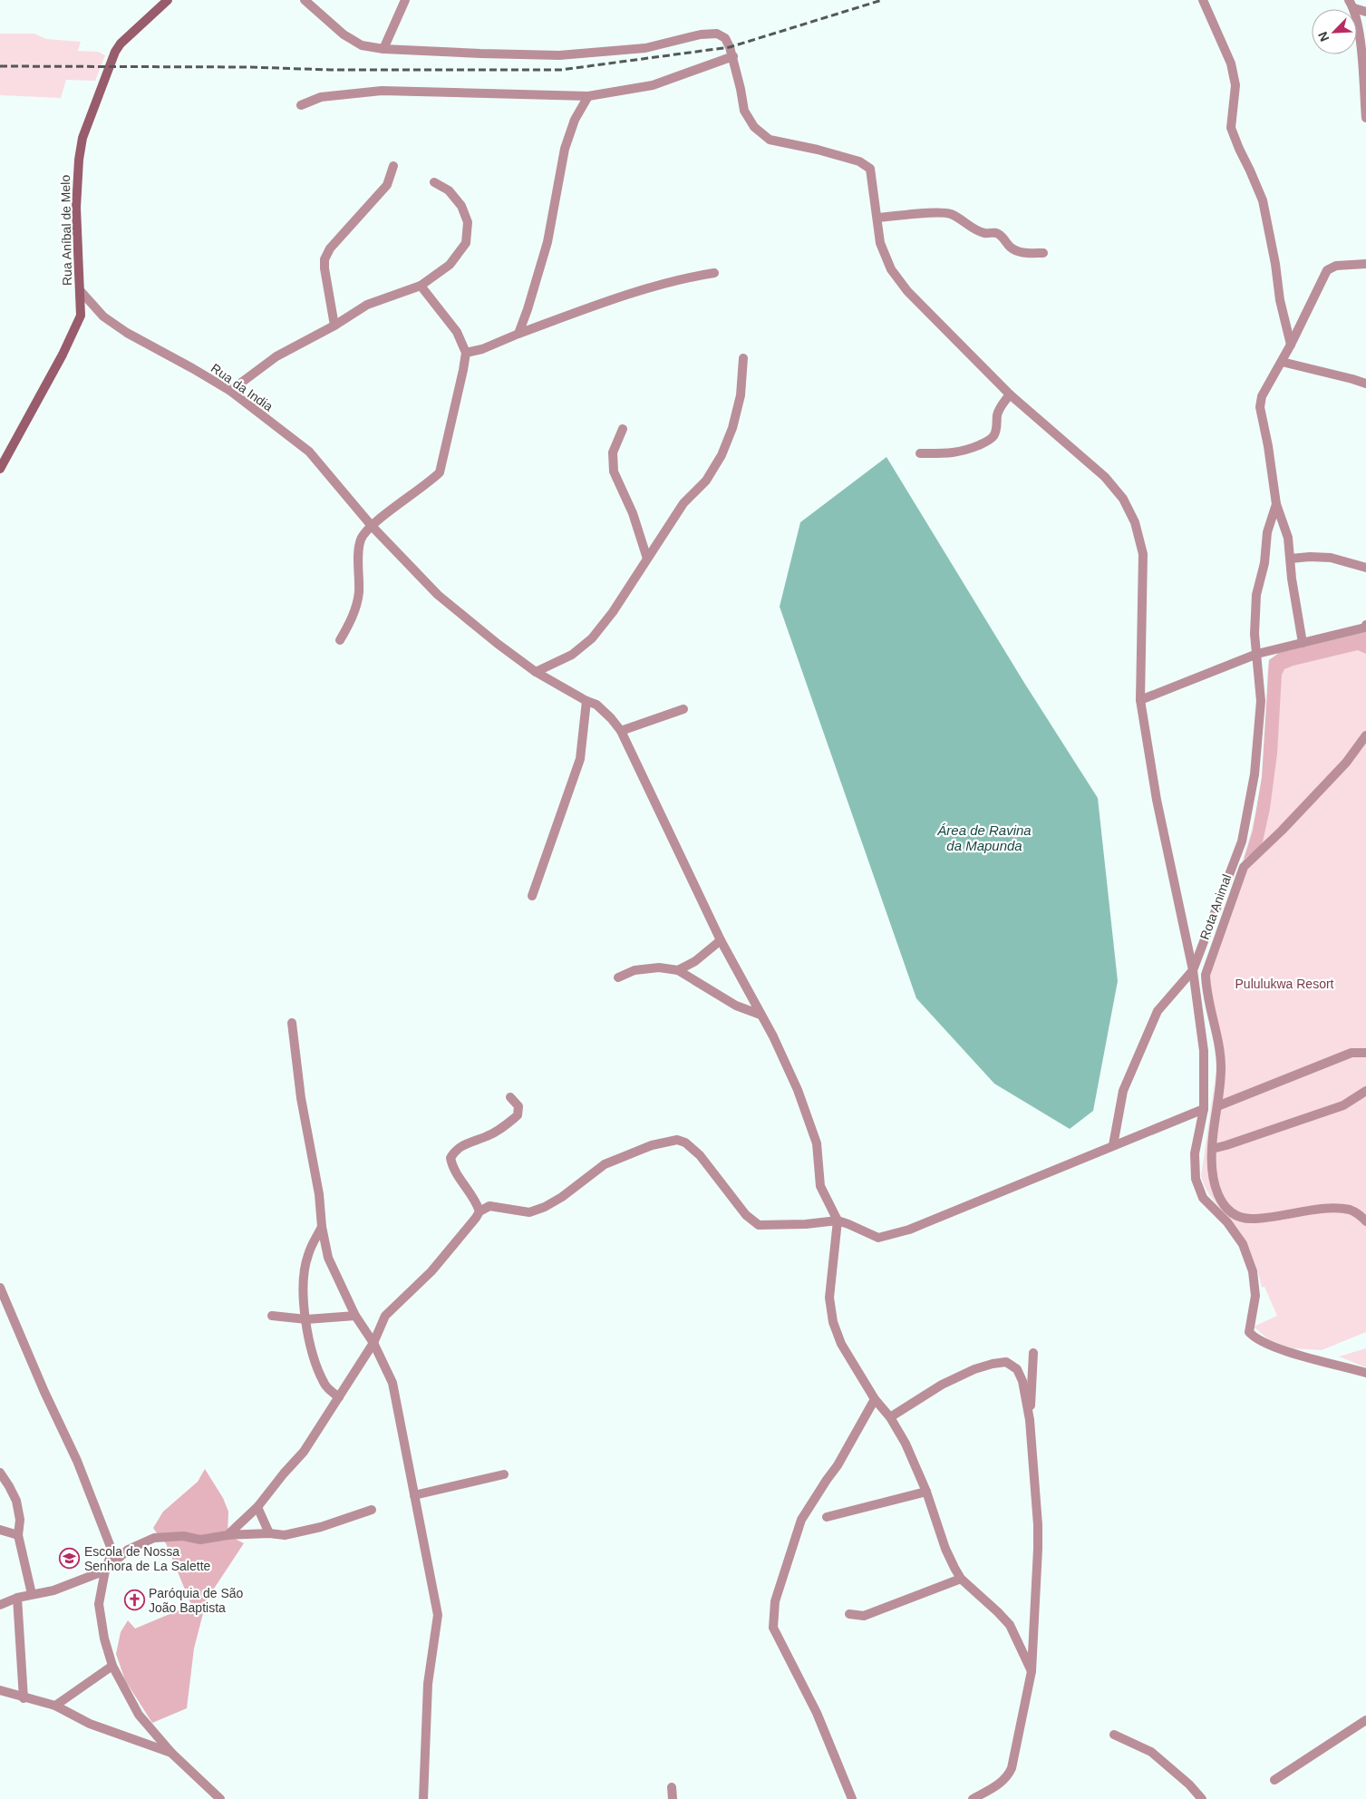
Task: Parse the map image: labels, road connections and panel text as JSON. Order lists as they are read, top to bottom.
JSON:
{
  "streets": {
    "street": ["Rua Aníbal de Melo", "Rua da India", "Rota Animal"]
  },
  "crossings": [
    ["Rua Aníbal de Melo", "Rua da India"]
  ],
  "water": ["Área de Ravina da Mapunda"],
  "parks": ["Pululukwa Resort"],
  "places": {
    "school or university": ["Escola de Nossa Senhora de La Salette"],
    "church": ["Paróquia de São João Baptista"]
  },
  "north": "bottom left"
}
